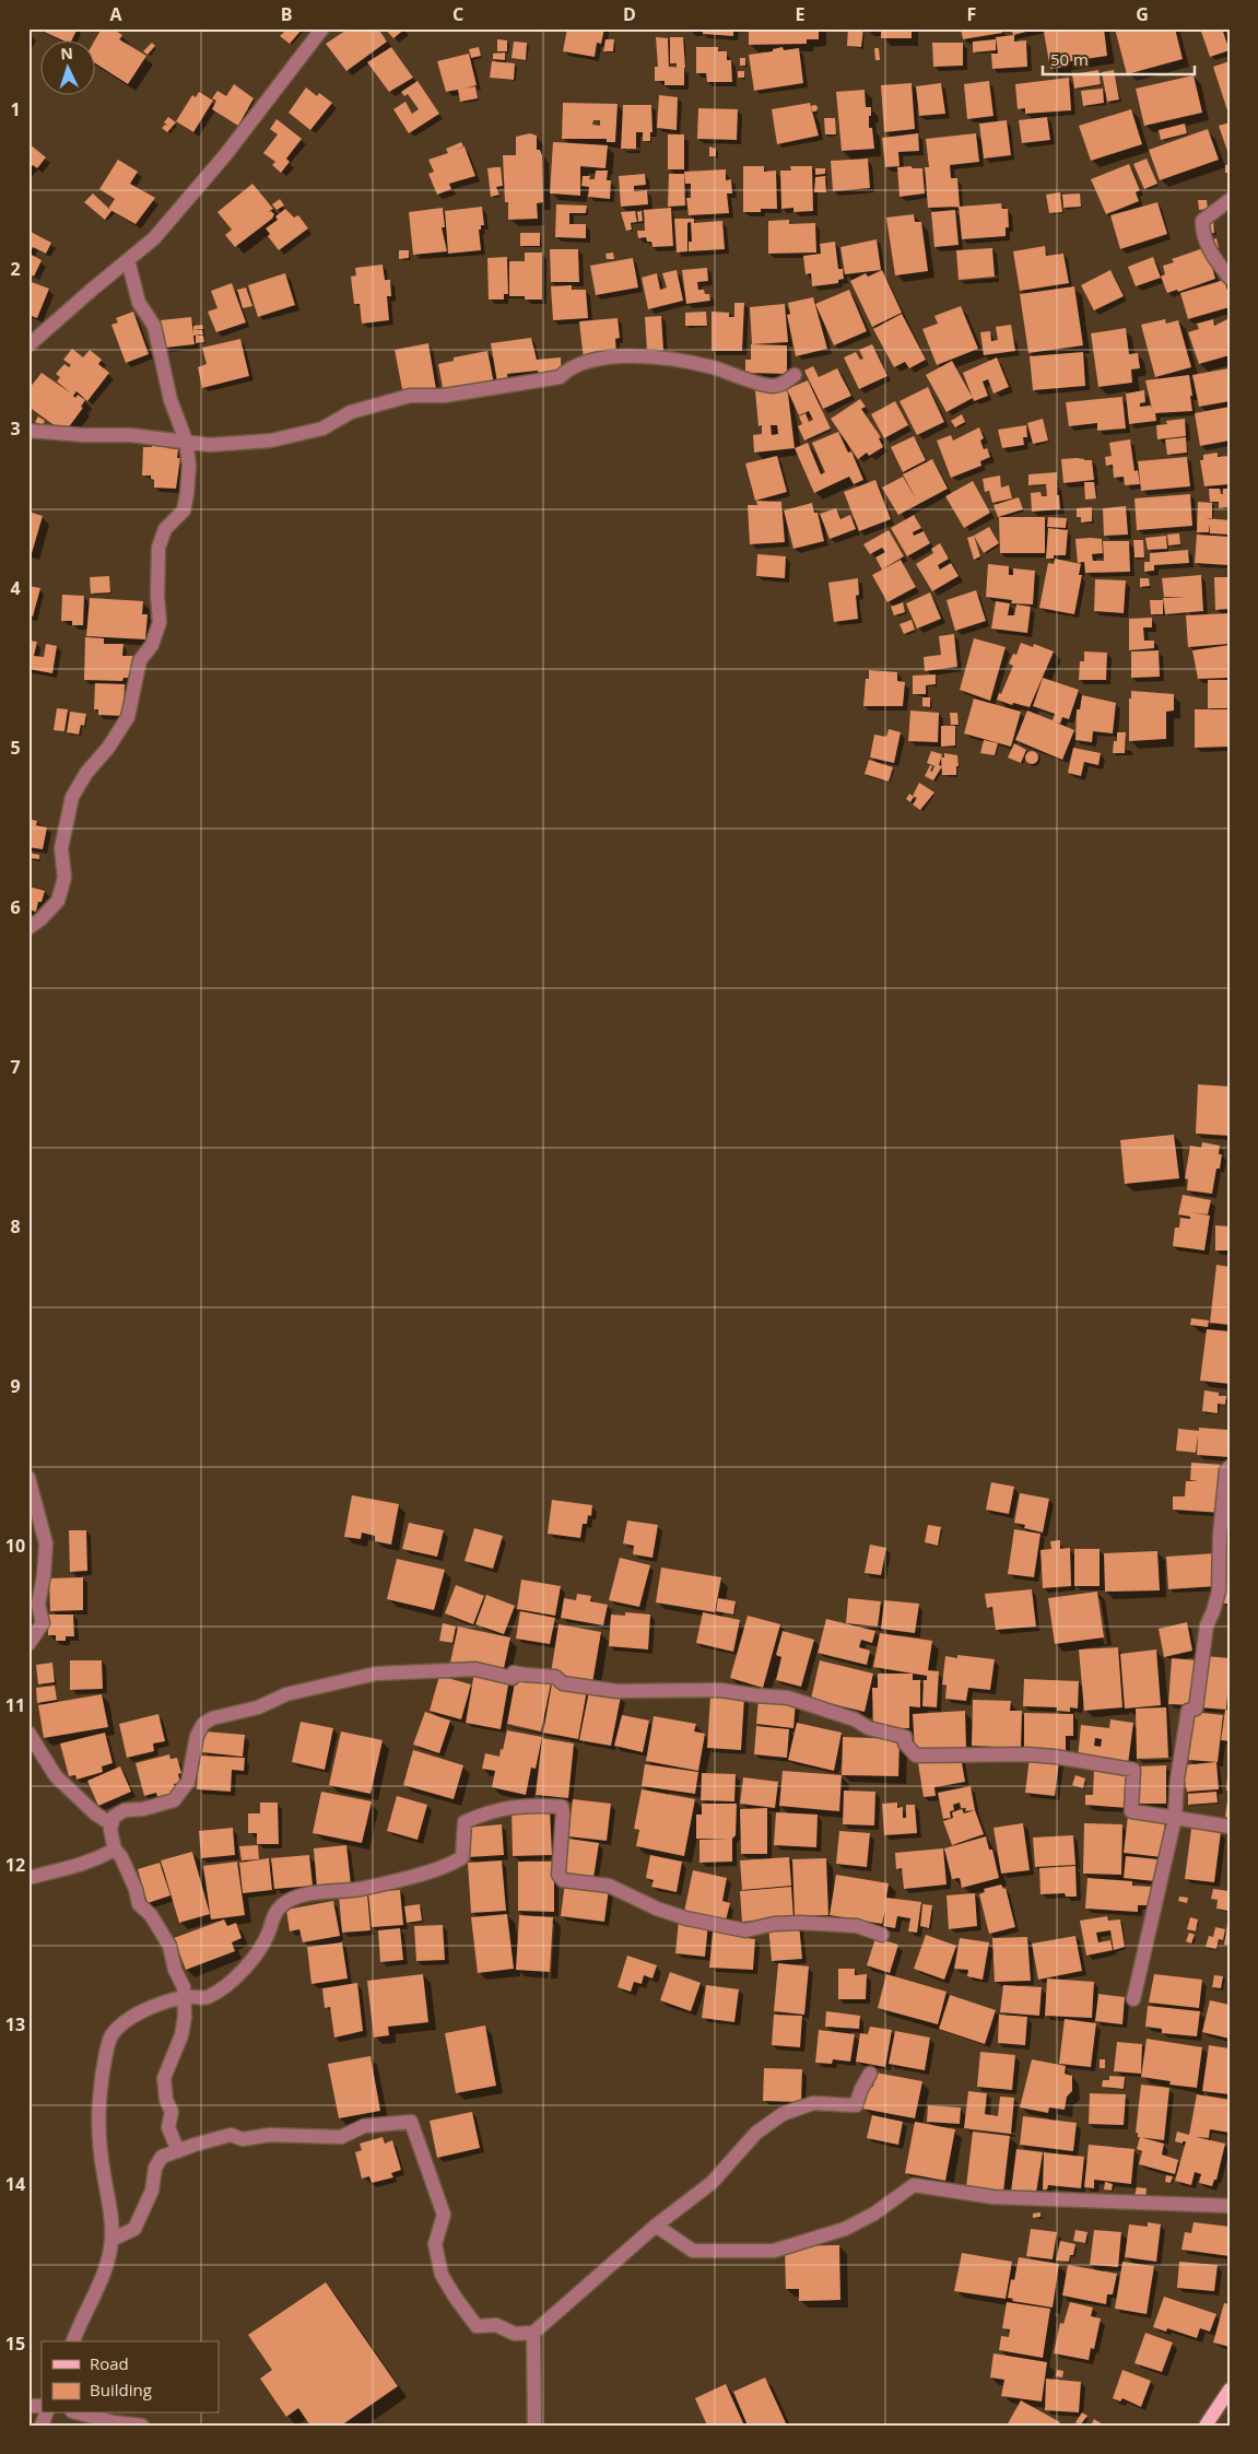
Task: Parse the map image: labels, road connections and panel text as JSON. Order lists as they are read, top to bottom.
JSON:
{
  "legend": ["Road", "Building"],
  "scale_bar": "50 m",
  "north": "top",
  "grid": {
    "columns": [
      "A",
      "B",
      "C",
      "D",
      "E",
      "F",
      "G"
    ],
    "rows": [
      "1",
      "2",
      "3",
      "4",
      "5",
      "6",
      "7",
      "8",
      "9",
      "10",
      "11",
      "12",
      "13",
      "14",
      "15"
    ]
  }
}
